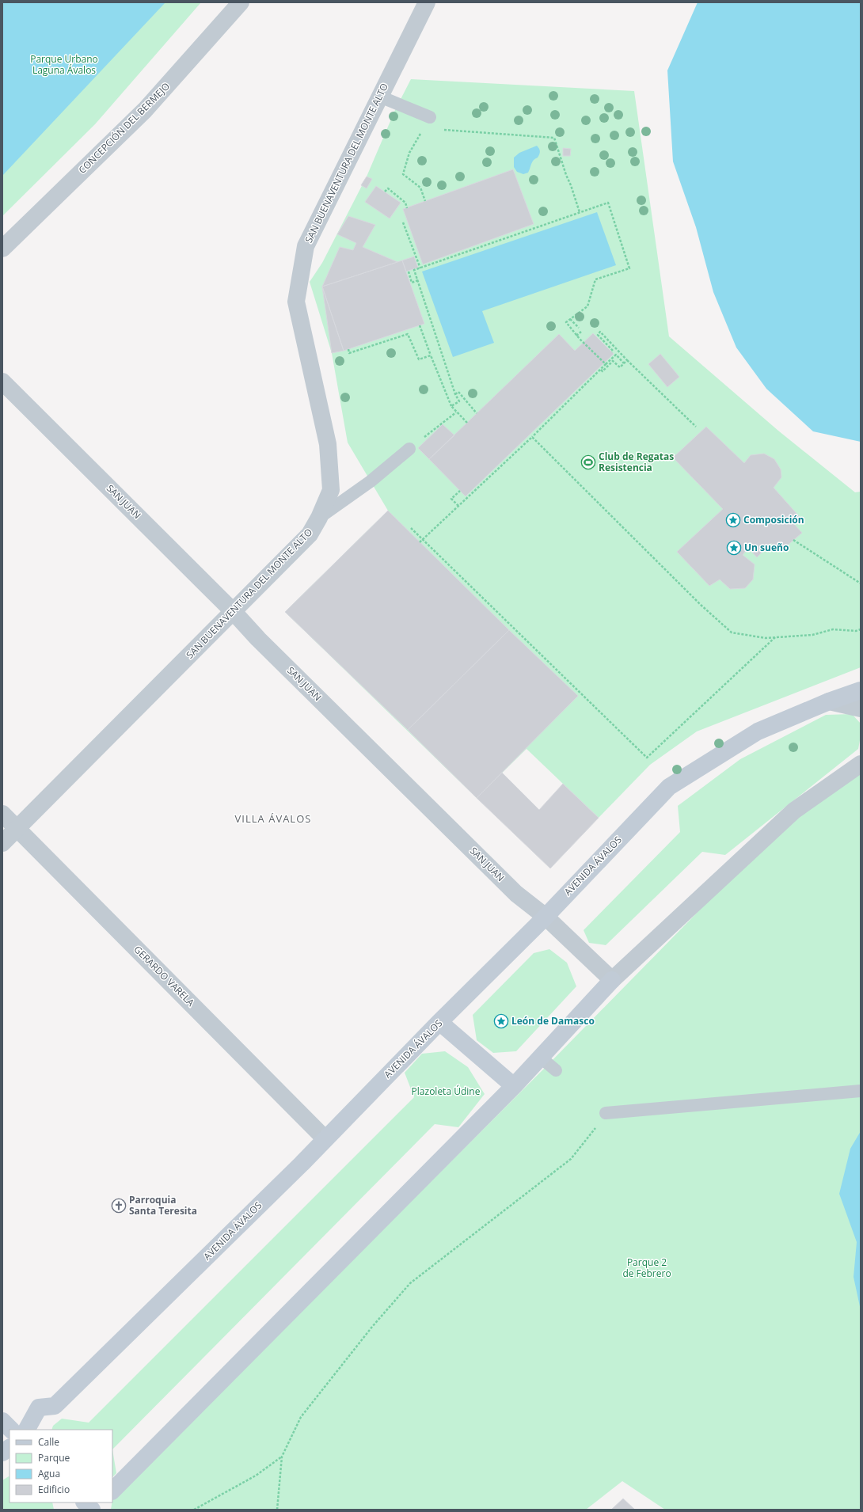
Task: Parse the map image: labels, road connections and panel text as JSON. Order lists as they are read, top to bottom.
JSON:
{
  "streets": {
    "main road": ["AVENIDA ÁVALOS"],
    "street": [
      "CONCEPCIÓN DEL BERMEJO",
      "SAN BUENAVENTURA DEL MONTE ALTO",
      "SAN JUAN",
      "GERARDO VARELA"
    ]
  },
  "crossings": [
    ["SAN BUENAVENTURA DEL MONTE ALTO", "SAN JUAN"],
    ["SAN BUENAVENTURA DEL MONTE ALTO", "GERARDO VARELA"],
    ["SAN JUAN", "AVENIDA ÁVALOS"],
    ["AVENIDA ÁVALOS", "GERARDO VARELA"]
  ],
  "districts": ["VILLA ÁVALOS"],
  "parks": ["Parque Urbano Laguna Ávalos", "Plazoleta Údine", "Parque 2 de Febrero"],
  "places": {
    "sports": ["Club de Regatas Resistencia"],
    "place": ["Composición", "Un sueño", "León de Damasco"],
    "church": ["Parroquia Santa Teresita"]
  },
  "legend": [
    "Calle",
    "Parque",
    "Agua",
    "Edificio"
  ]
}
